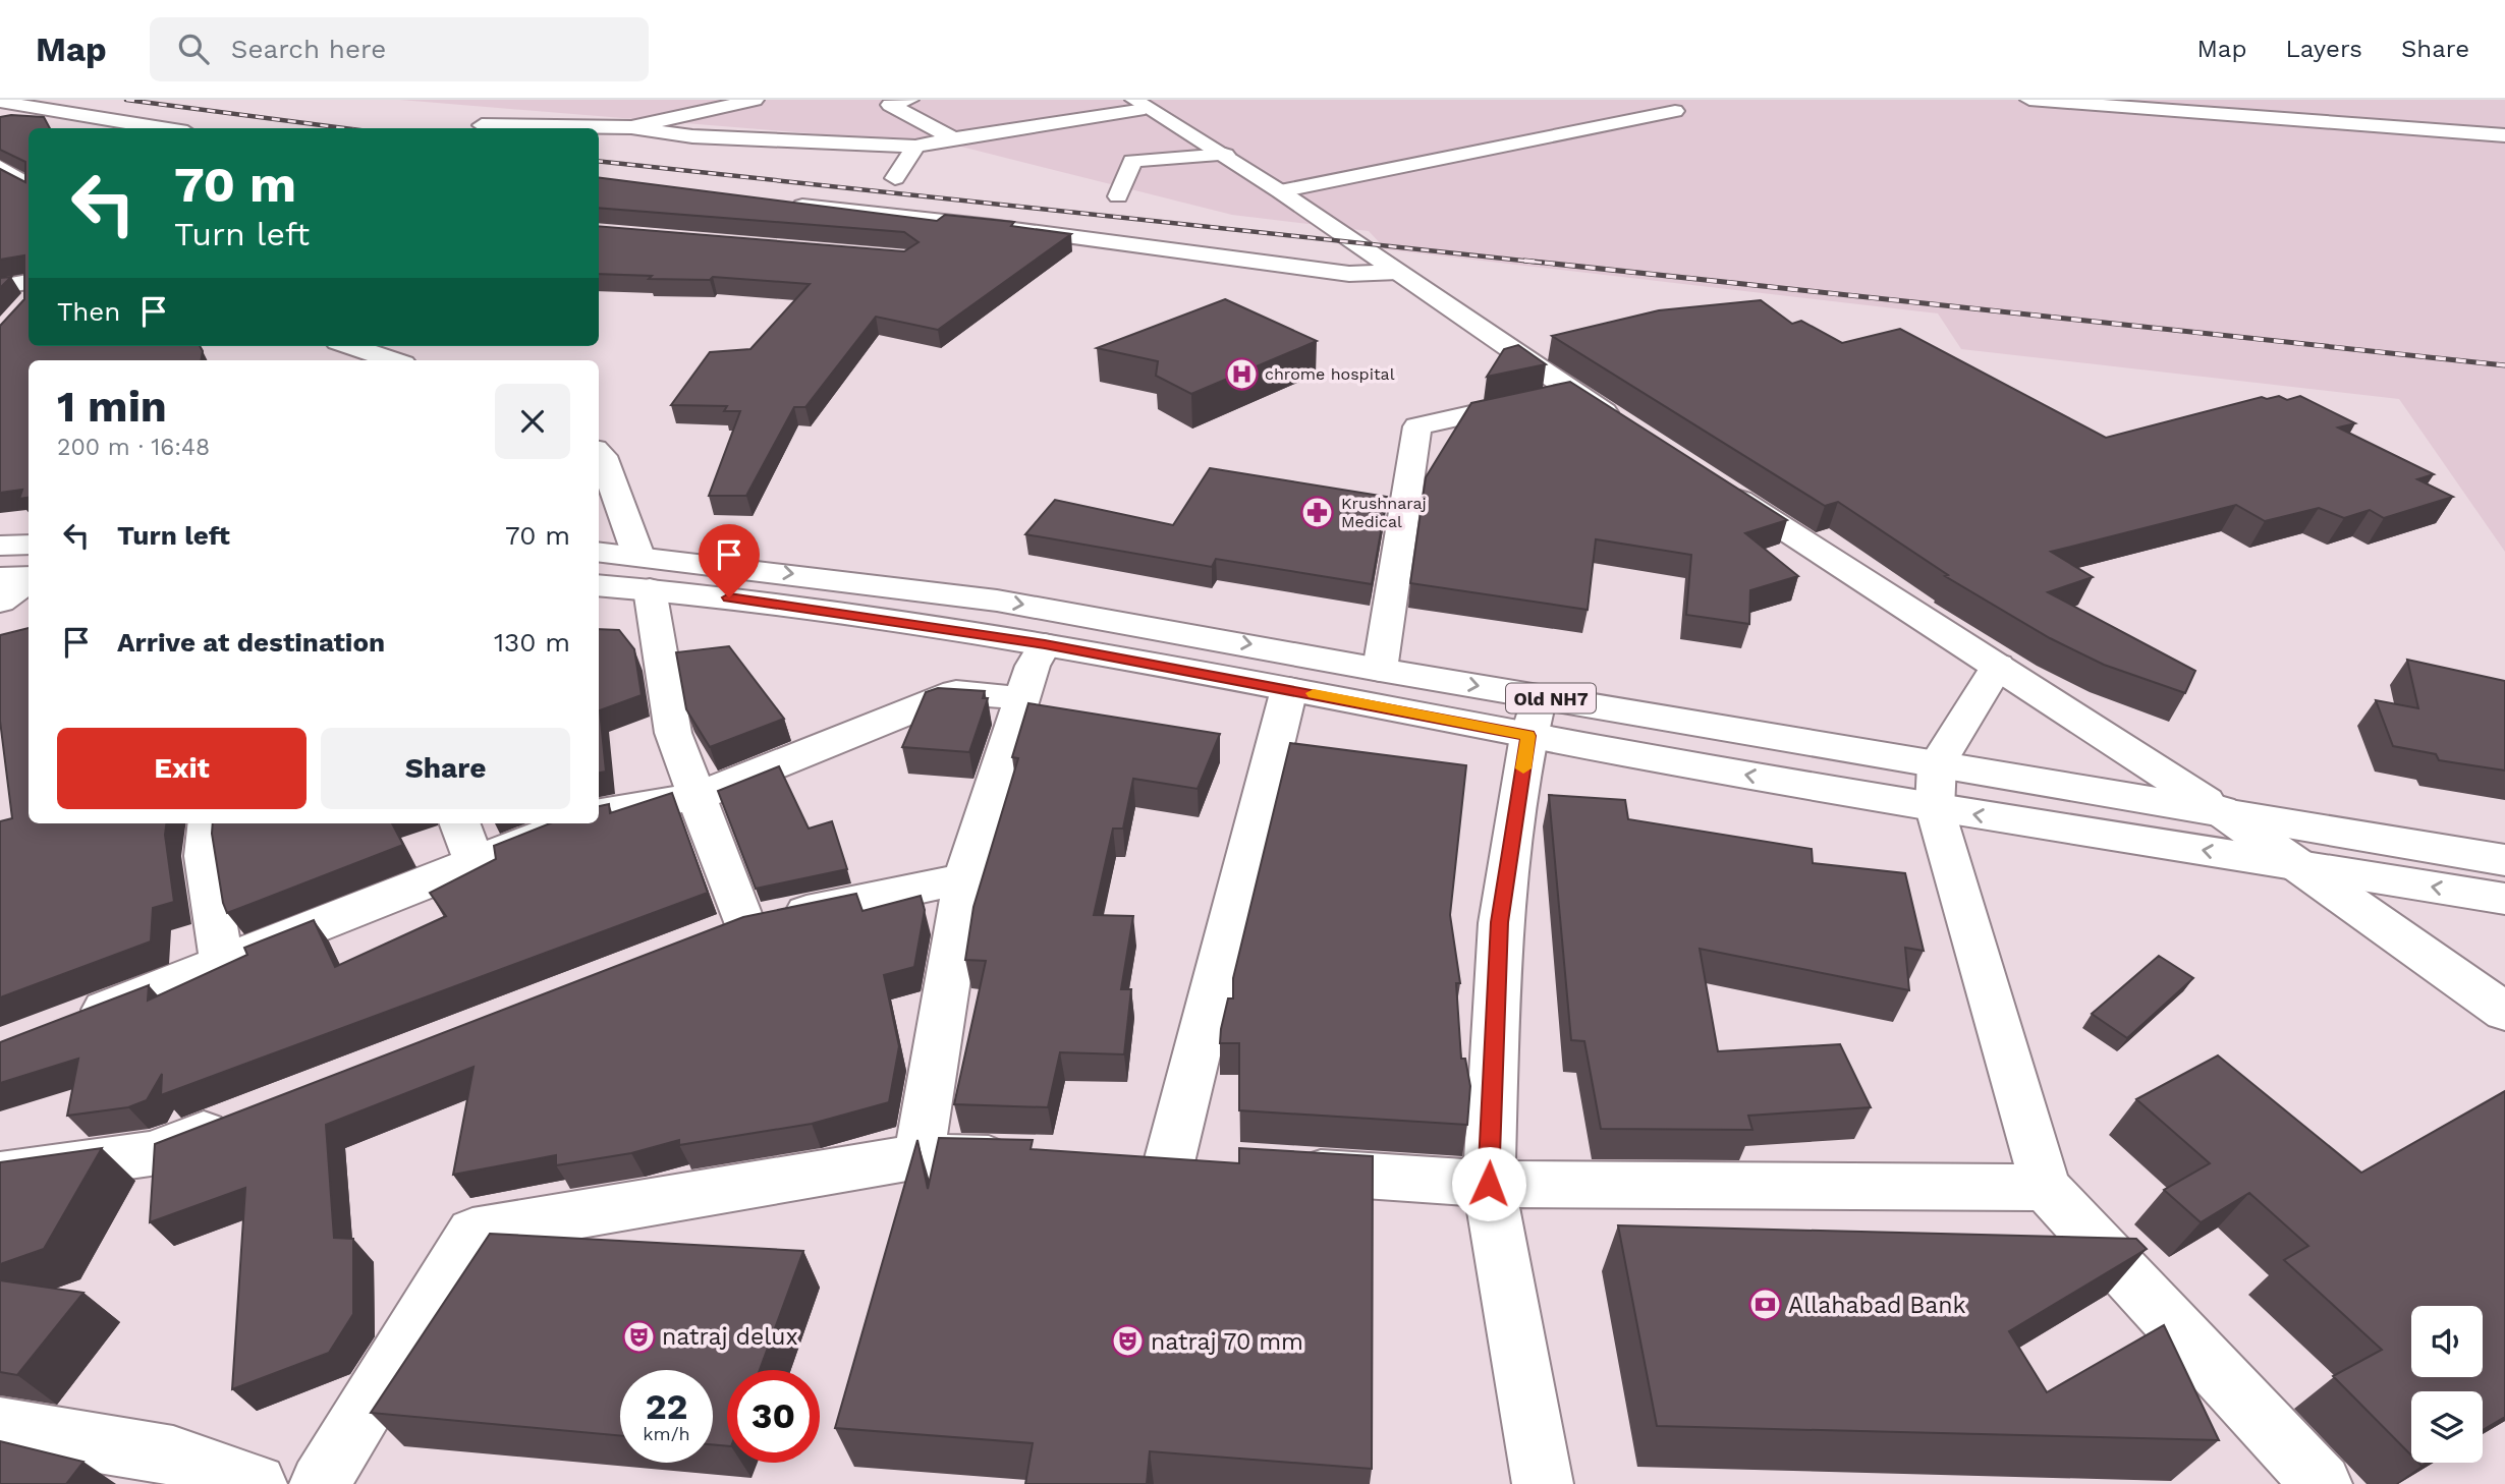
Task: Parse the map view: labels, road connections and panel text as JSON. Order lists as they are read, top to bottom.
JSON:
{
  "streets": {
    "street": ["Old NH7"]
  },
  "places": {
    "hospital": ["chrome hospital"],
    "pharmacy": ["Krushnaraj Medical"],
    "bank": ["Allahabad Bank"],
    "theatre": ["natraj delux", "natraj 70 mm"]
  },
  "page": {
    "header": "Map",
    "search": "Search here",
    "nav": ["Map", "Layers", "Share"],
    "turn": ["70 m", "Turn left"],
    "then": "Then",
    "heading": ["1 min", "200 m · 16:48"],
    "list": [
      {
        "name": "Turn left",
        "value": "70 m"
      },
      {
        "name": "Arrive at destination",
        "value": "130 m"
      }
    ],
    "buttons": ["Exit", "Share"],
    "speed": "22 km/h",
    "limit": "30"
  }
}
